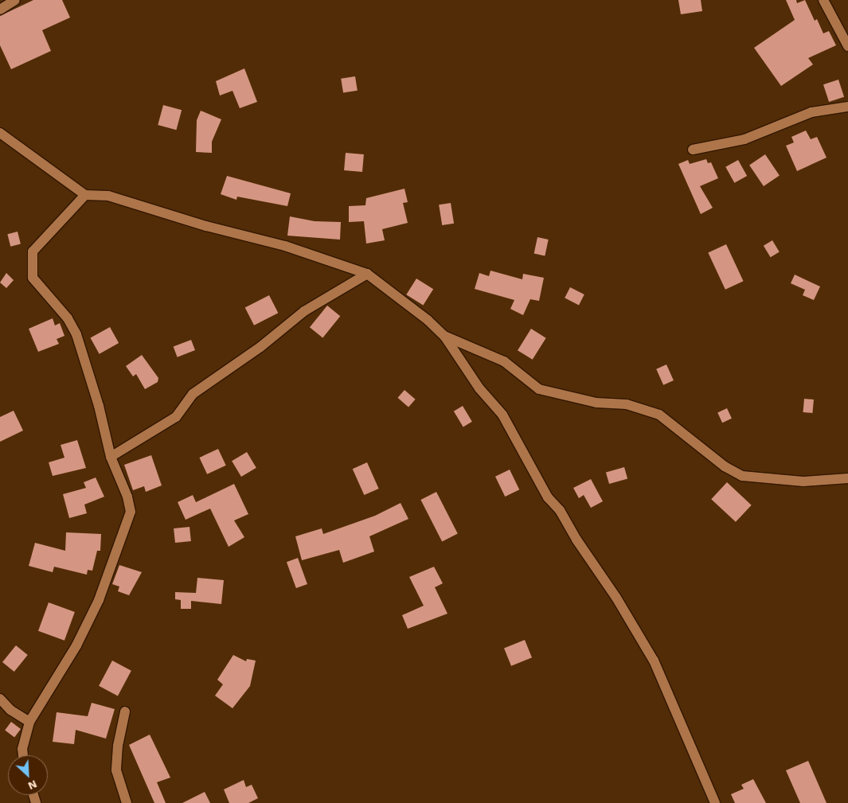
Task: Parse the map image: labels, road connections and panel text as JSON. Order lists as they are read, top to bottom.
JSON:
{
  "north": "bottom right"
}
